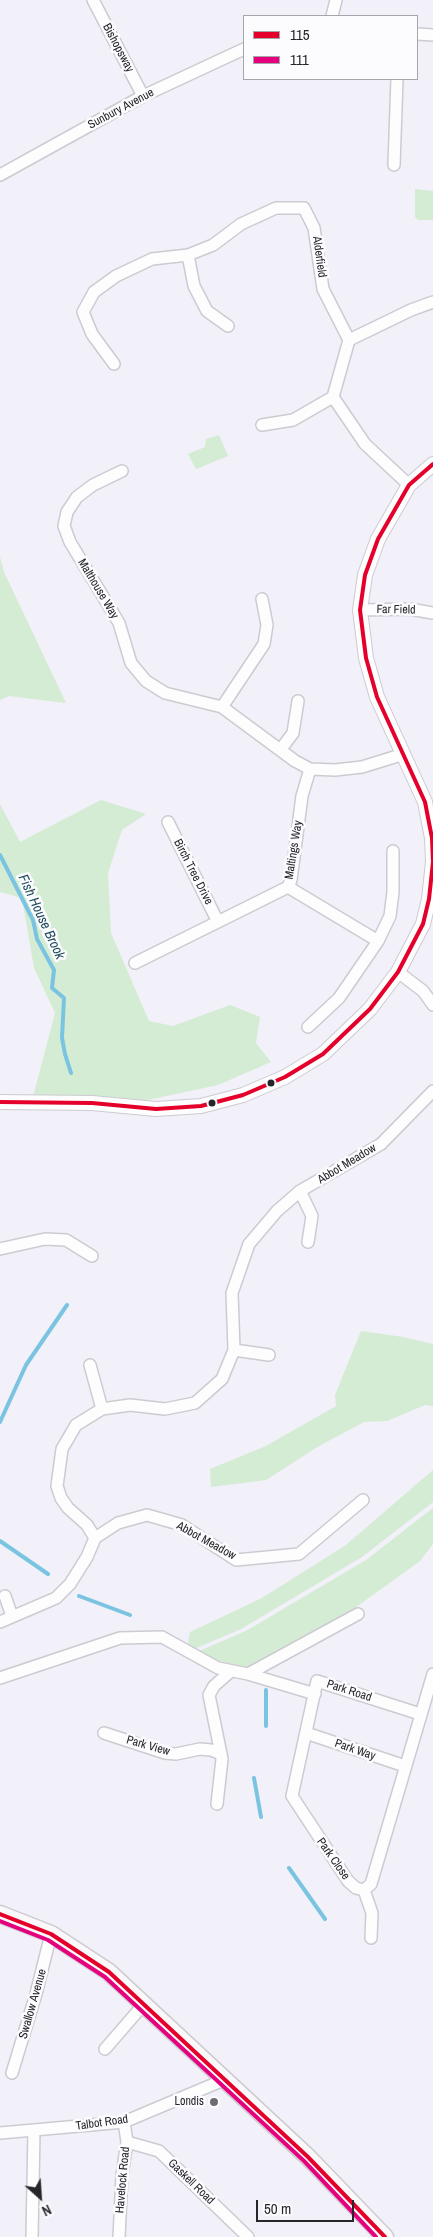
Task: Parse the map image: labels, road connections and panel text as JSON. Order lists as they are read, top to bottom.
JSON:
{
  "streets": {
    "street": [
      "Bishopsway",
      "Sunbury Avenue",
      "Alderfield",
      "Malthouse Way",
      "Far Field",
      "Maltings Way",
      "Birch Tree Drive",
      "Abbot Meadow",
      "Park Road",
      "Park View",
      "Park Way",
      "Park Close",
      "Swallow Avenue",
      "Talbot Road",
      "Havelock Road",
      "Gaskell Road"
    ]
  },
  "crossings": [
    ["Bishopsway", "Sunbury Avenue"],
    ["Malthouse Way", "Maltings Way"],
    ["Park Road", "Park Close"],
    ["Park Way", "Park Close"],
    ["Talbot Road", "Havelock Road"],
    ["Havelock Road", "Gaskell Road"]
  ],
  "water": ["Fish House Brook"],
  "places": ["Londis"],
  "lines": ["transit line 115", "transit line 111"],
  "legend": ["115", "111"],
  "scale_bar": "50 m",
  "north": "bottom right"
}
